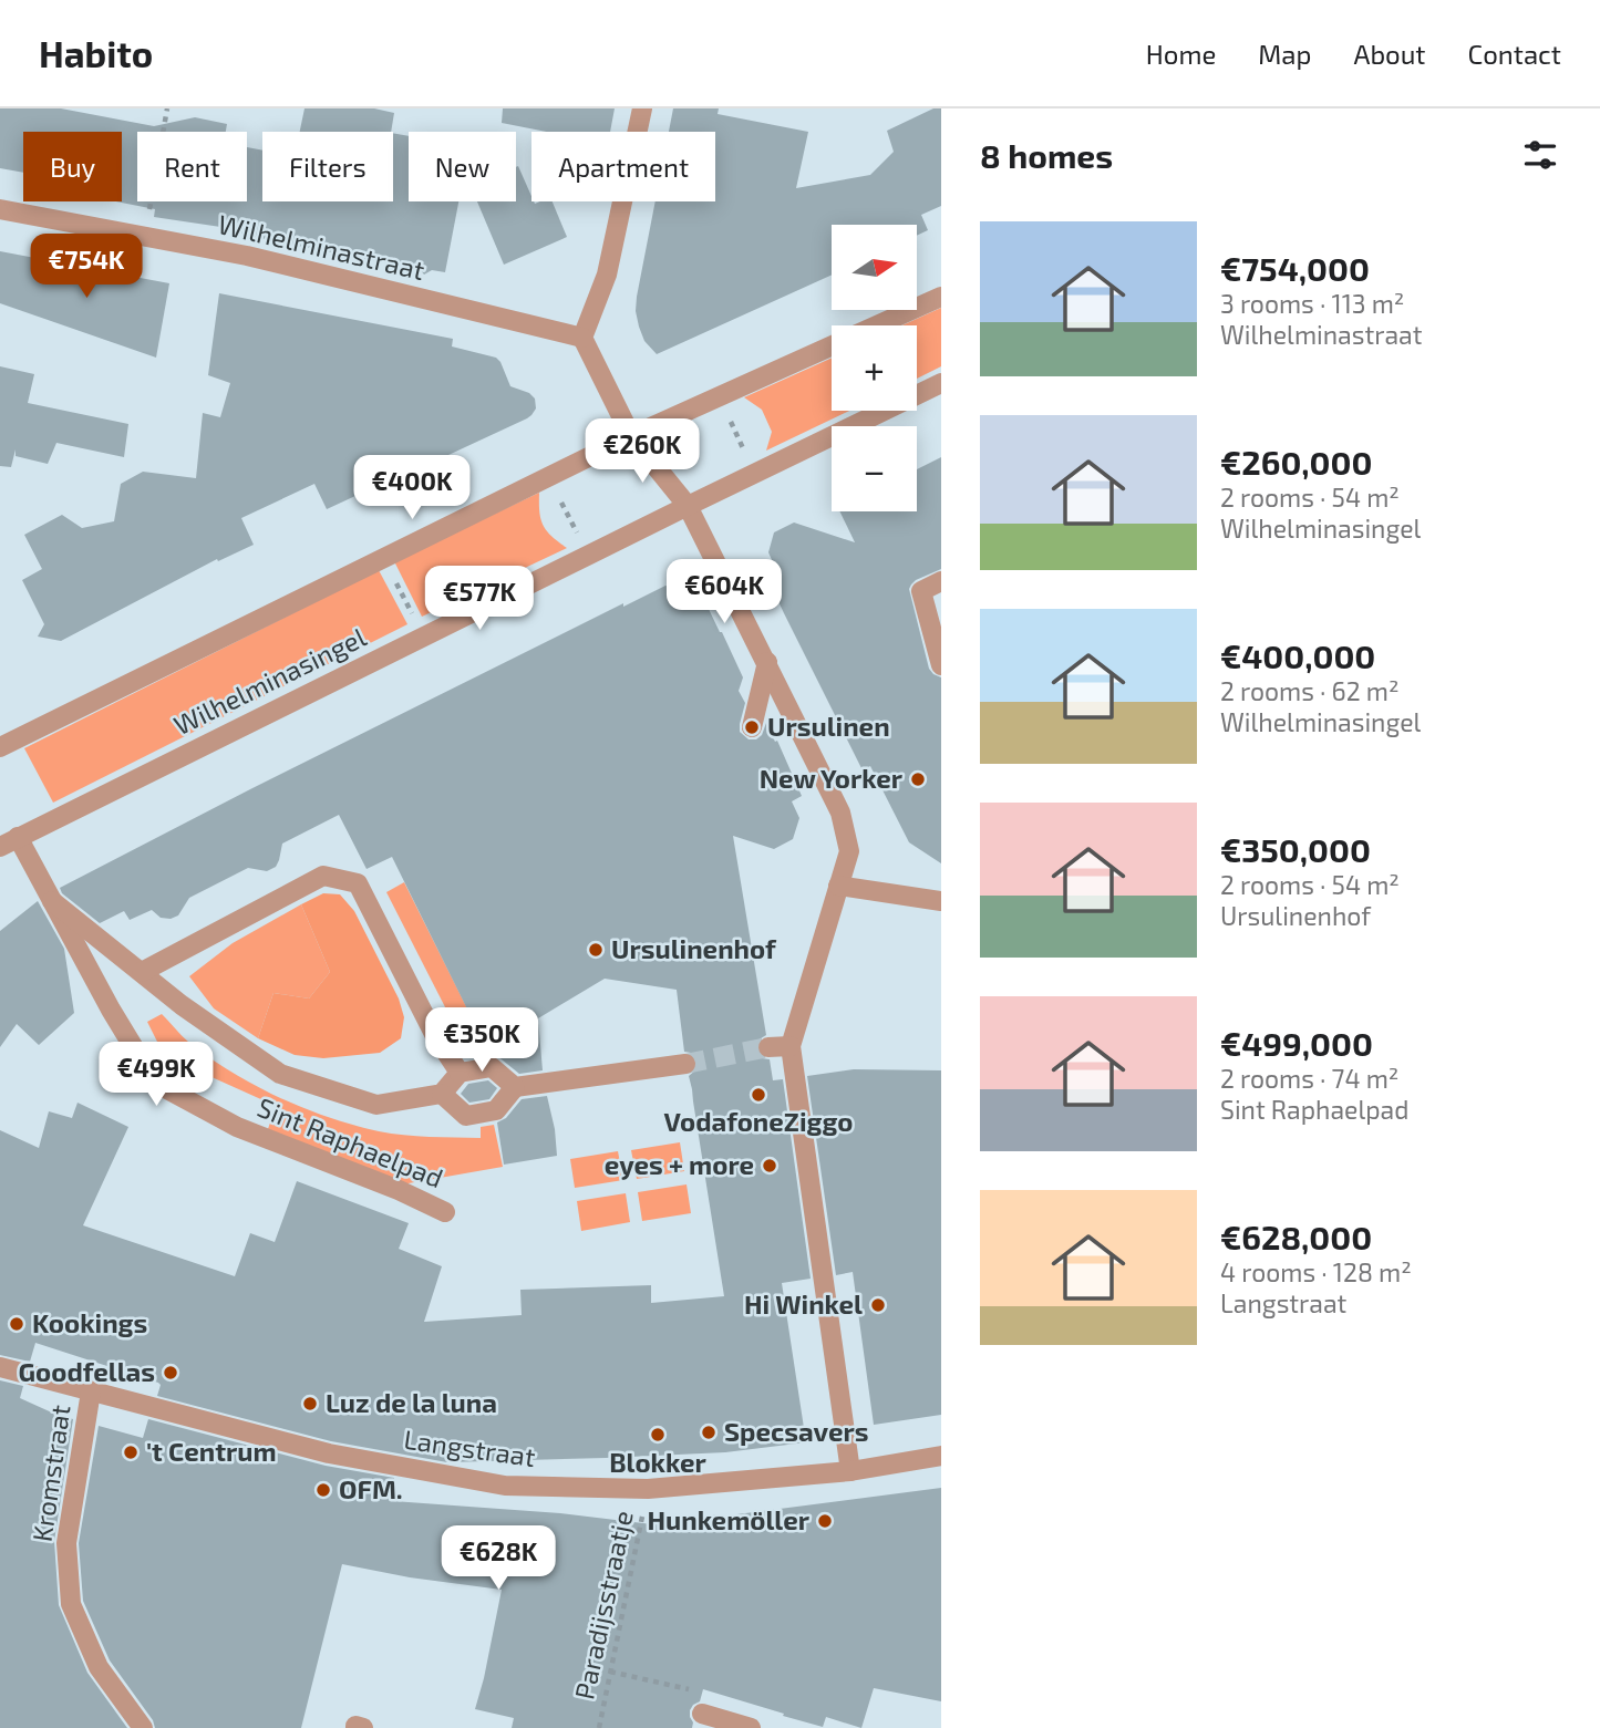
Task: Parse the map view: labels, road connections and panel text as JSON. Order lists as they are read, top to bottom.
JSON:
{
  "streets": {
    "street": [
      "Wilhelminastraat",
      "Wilhelminasingel",
      "Sint Raphaelpad",
      "Langstraat",
      "Kromstraat"
    ],
    "path": ["Paradijsstraatje"]
  },
  "crossings": [
    ["Wilhelminasingel", "Sint Raphaelpad"],
    ["Langstraat", "Kromstraat"],
    ["Langstraat", "Paradijsstraatje"]
  ],
  "places": [
    "Ursulinen",
    "New Yorker",
    "Ursulinenhof",
    "VodafoneZiggo",
    "eyes + more",
    "Hi Winkel",
    "Kookings",
    "Goodfellas",
    "Luz de la luna",
    "Specsavers",
    "Blokker",
    "'t Centrum",
    "OFM.",
    "Hunkemöller"
  ],
  "north": "right",
  "page": {
    "header": "Habito",
    "nav": [
      "Home",
      "Map",
      "About",
      "Contact"
    ],
    "heading": "8 homes",
    "chip": [
      "Buy",
      "Rent",
      "Filters",
      "New",
      "Apartment"
    ],
    "list": [
      {
        "name": "€754,000",
        "note": "3 rooms · 113 m² · Wilhelminastraat"
      },
      {
        "name": "€260,000",
        "note": "2 rooms · 54 m² · Wilhelminasingel"
      },
      {
        "name": "€400,000",
        "note": "2 rooms · 62 m² · Wilhelminasingel"
      },
      {
        "name": "€350,000",
        "note": "2 rooms · 54 m² · Ursulinenhof"
      },
      {
        "name": "€499,000",
        "note": "2 rooms · 74 m² · Sint Raphaelpad"
      },
      {
        "name": "€628,000",
        "note": "4 rooms · 128 m² · Langstraat"
      }
    ],
    "map_buttons": ["+", "−"],
    "price": [
      "€754K",
      "€260K",
      "€400K",
      "€604K",
      "€577K",
      "€350K",
      "€499K",
      "€628K"
    ]
  }
}
